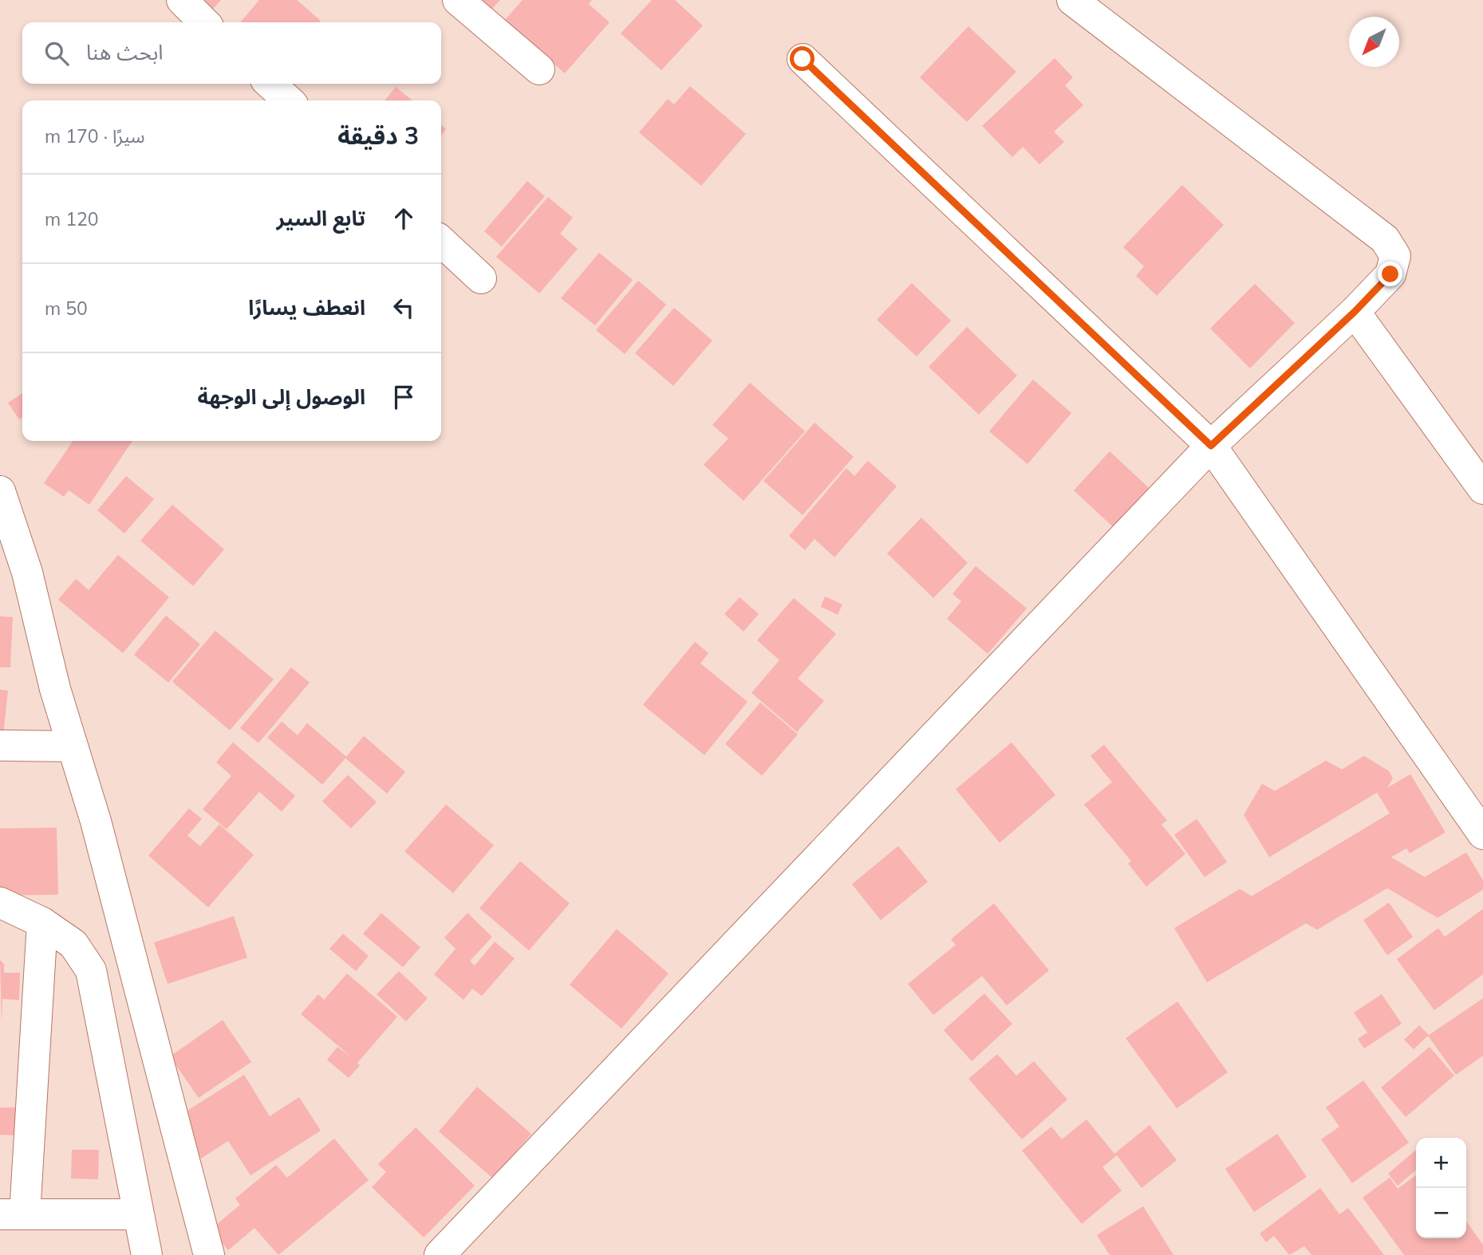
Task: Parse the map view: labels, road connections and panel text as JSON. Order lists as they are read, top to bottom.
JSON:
{
  "north": "bottom left",
  "page": {
    "search": "ابحث هنا",
    "heading": ["3 دقيقة", "سيرًا · 170 m"],
    "list": [
      ["تابع السير", "120 m"],
      ["انعطف يسارًا", "50 m"],
      "الوصول إلى الوجهة"
    ],
    "map_buttons": ["+", "−"]
  }
}
